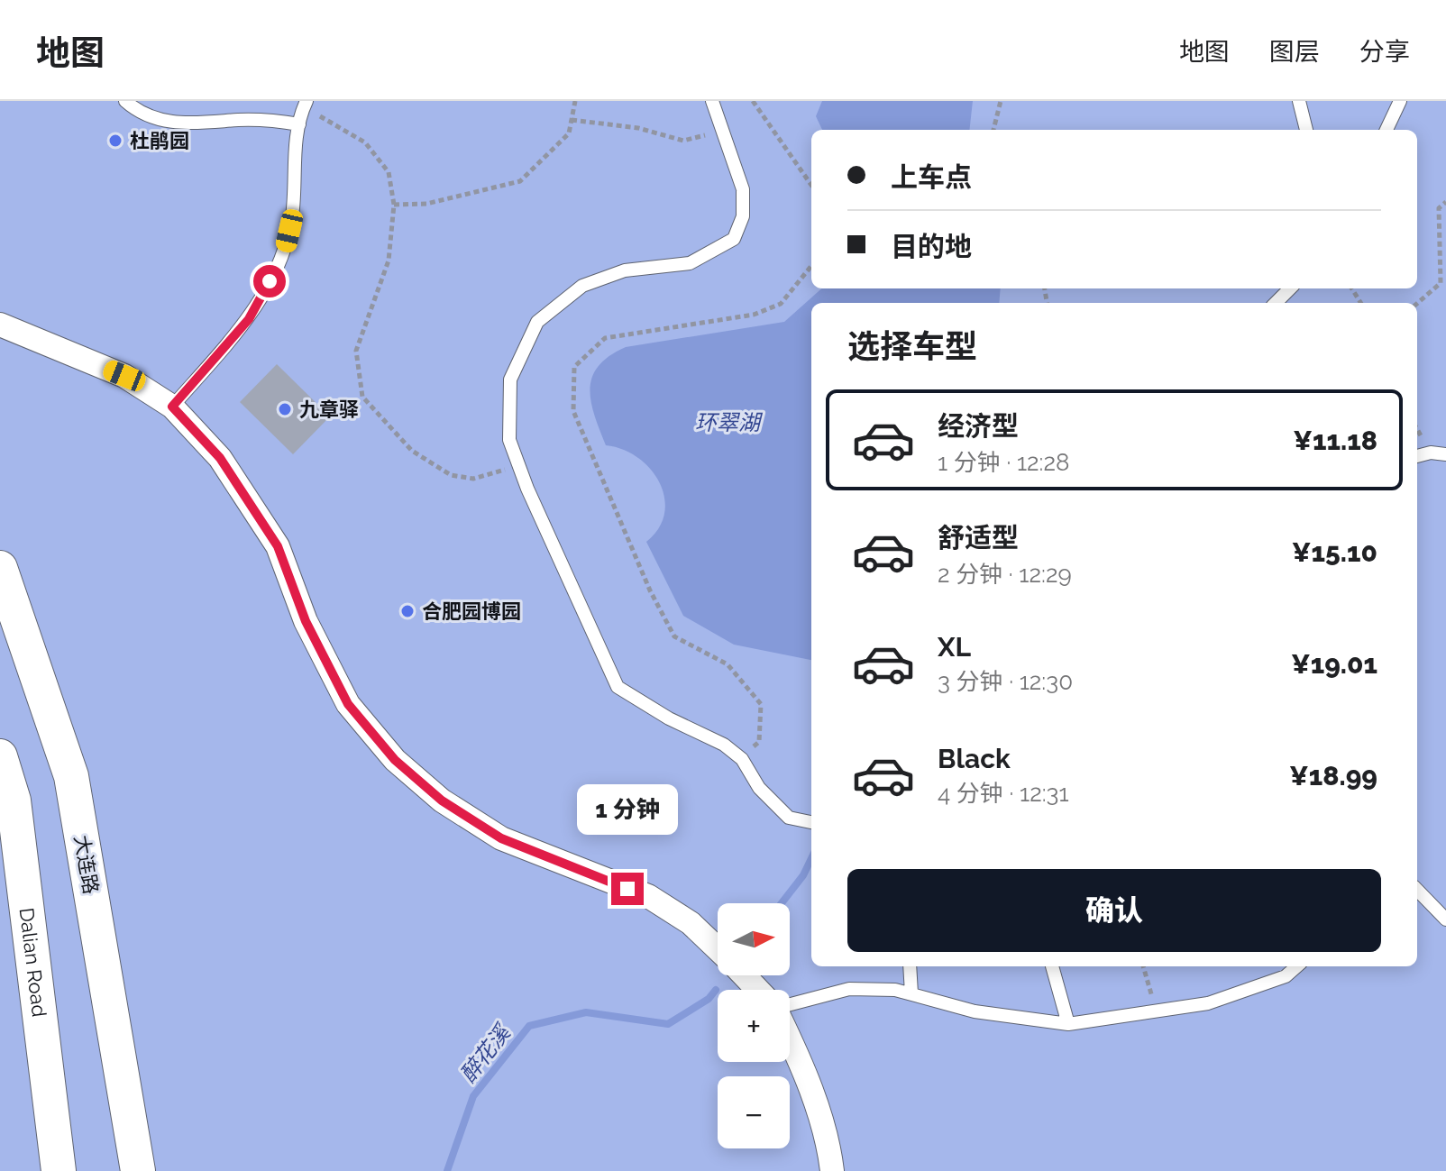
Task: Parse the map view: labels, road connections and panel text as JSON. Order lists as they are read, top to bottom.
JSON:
{
  "streets": {
    "main road": ["大连路", "Dalian Road"]
  },
  "water": ["环翠湖", "醉花溪"],
  "places": ["杜鹃园", "九章驿", "合肥园博园"],
  "north": "right",
  "page": {
    "header": "地图",
    "nav": ["地图", "图层", "分享"],
    "banner": ["上车点", "目的地"],
    "heading": "选择车型",
    "list": [
      {
        "name": "经济型",
        "note": "1 分钟 · 12:28",
        "value": "¥11.18"
      },
      {
        "name": "舒适型",
        "note": "2 分钟 · 12:29",
        "value": "¥15.10"
      },
      {
        "name": "XL",
        "note": "3 分钟 · 12:30",
        "value": "¥19.01"
      },
      {
        "name": "Black",
        "note": "4 分钟 · 12:31",
        "value": "¥18.99"
      }
    ],
    "bubble": "1 分钟",
    "buttons": "确认",
    "map_buttons": ["+", "−"]
  }
}
